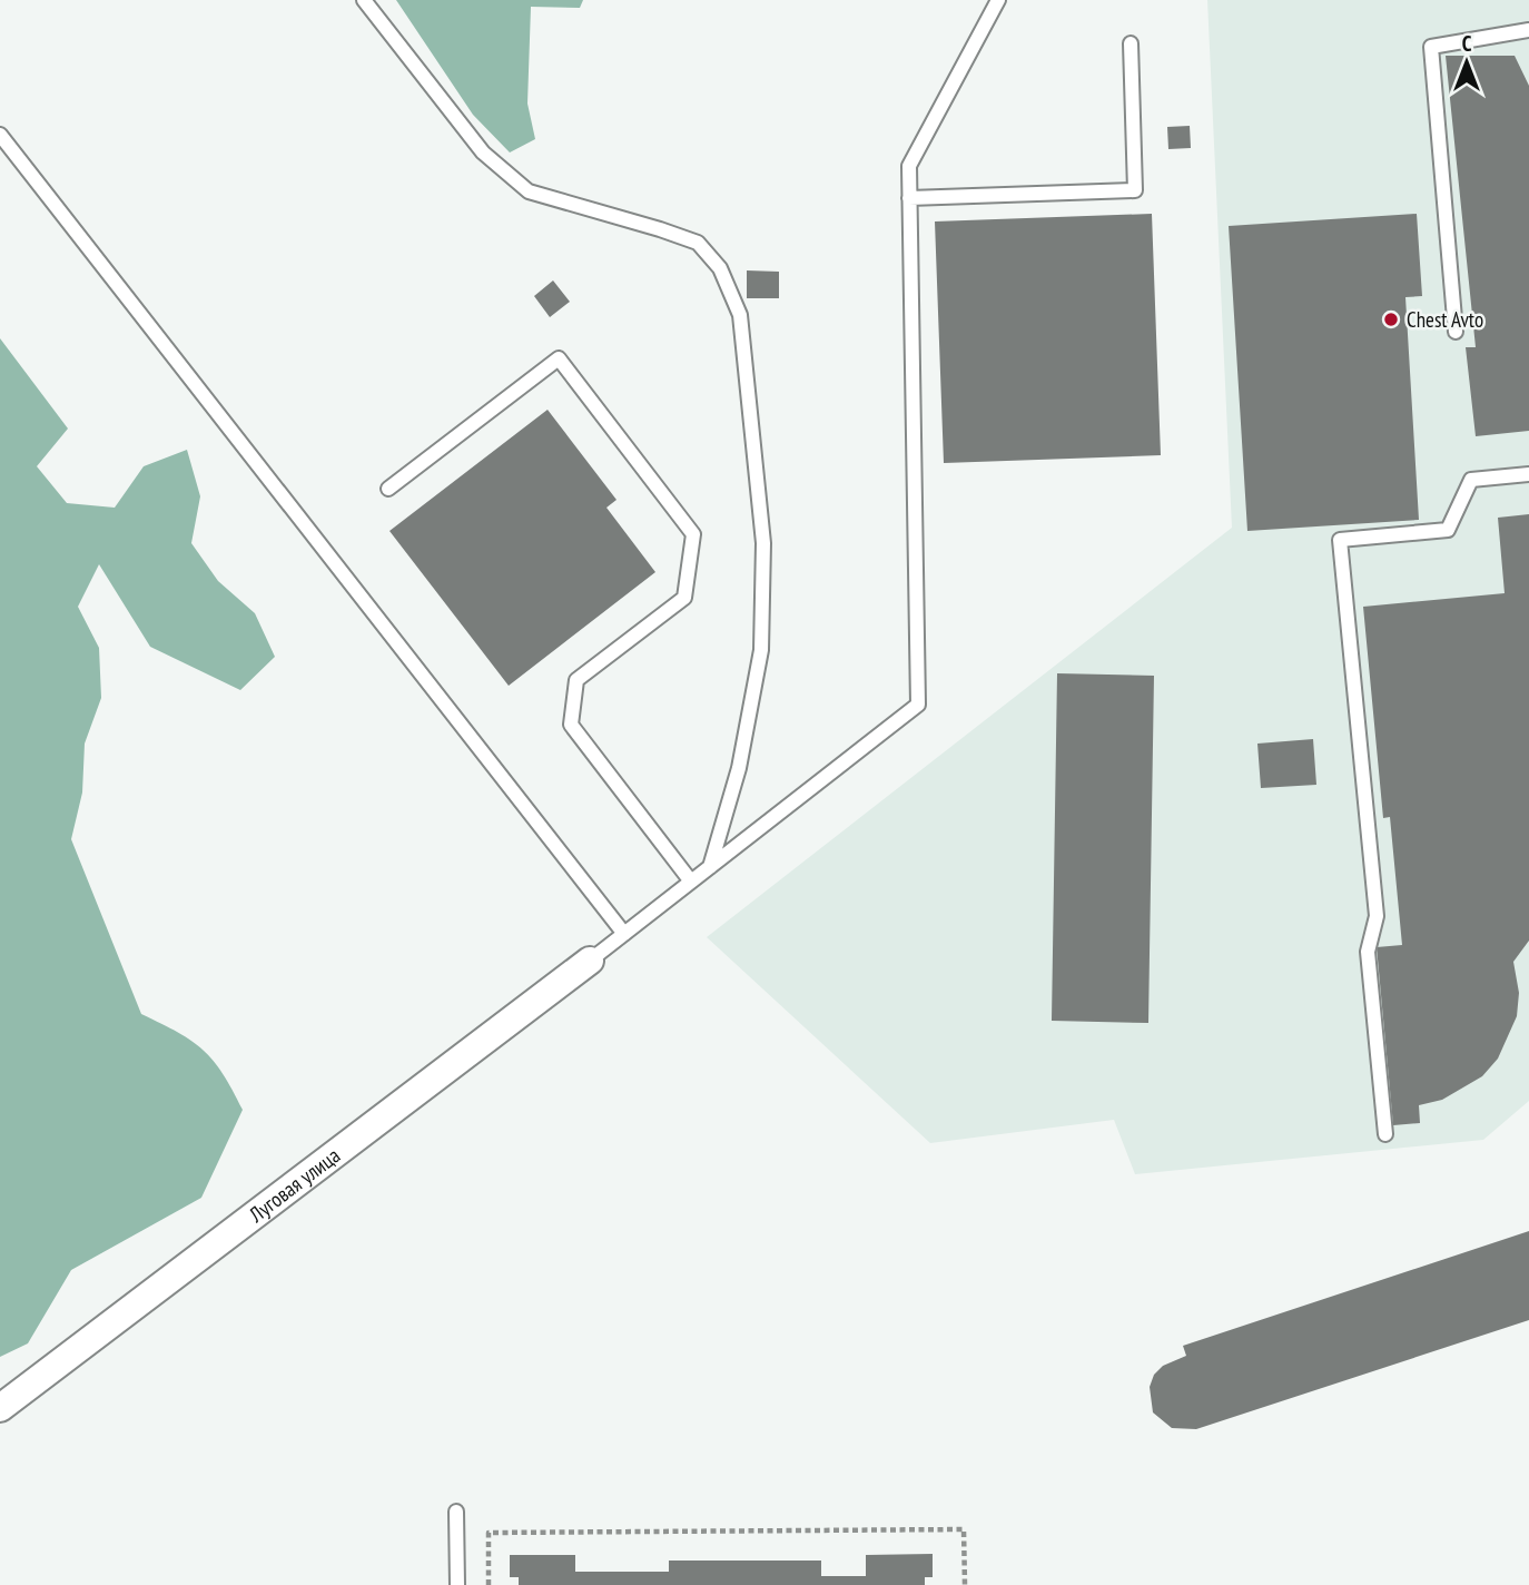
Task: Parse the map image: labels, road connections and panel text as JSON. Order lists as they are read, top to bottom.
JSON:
{
  "streets": {
    "street": ["Луговая улица"]
  },
  "places": ["Chest Avto"],
  "north": "top"
}
